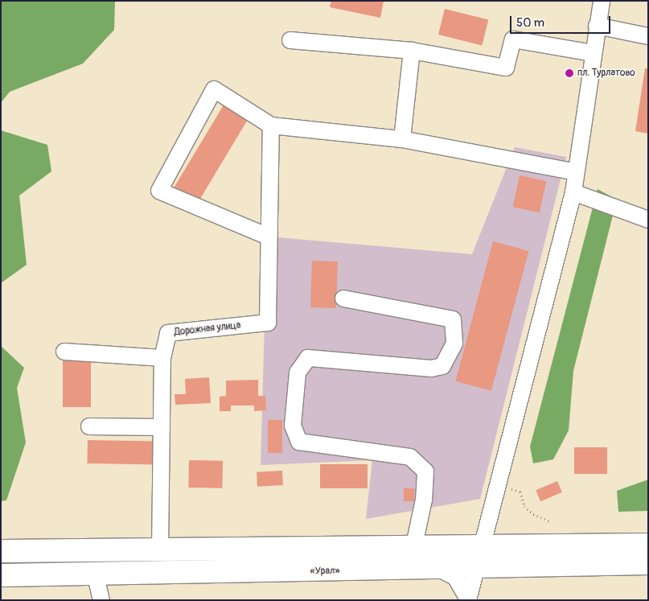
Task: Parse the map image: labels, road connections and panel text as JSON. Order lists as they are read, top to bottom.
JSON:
{
  "streets": {
    "highway": ["«Урал»"],
    "street": ["Дорожная улица"]
  },
  "crossings": [
    ["Дорожная улица", "«Урал»"]
  ],
  "places": ["пл. Турлатово"],
  "scale_bar": "50 m"
}
